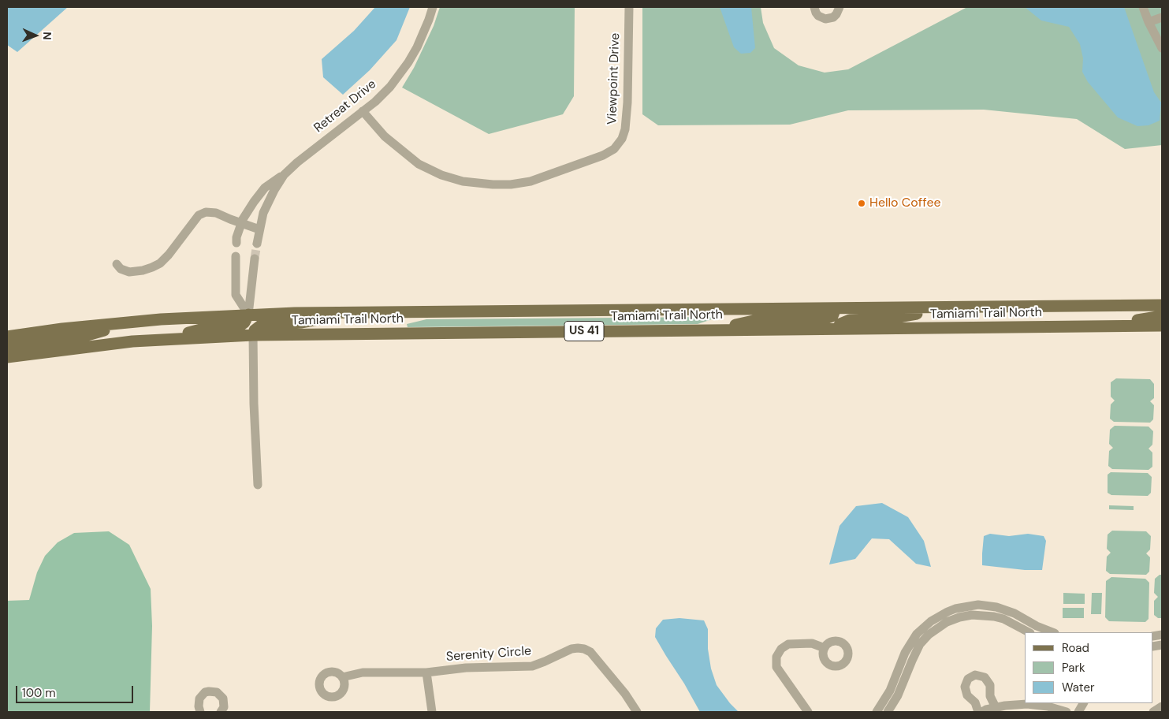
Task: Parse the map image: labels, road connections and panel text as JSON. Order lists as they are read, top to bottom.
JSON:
{
  "streets": {
    "main road": ["Tamiami Trail North", "US 41"],
    "street": ["Viewpoint Drive", "Retreat Drive", "Serenity Circle"]
  },
  "crossings": [
    ["Viewpoint Drive", "Retreat Drive"]
  ],
  "places": ["Hello Coffee"],
  "legend": ["Road", "Park", "Water"],
  "scale_bar": "100 m",
  "north": "right"
}
